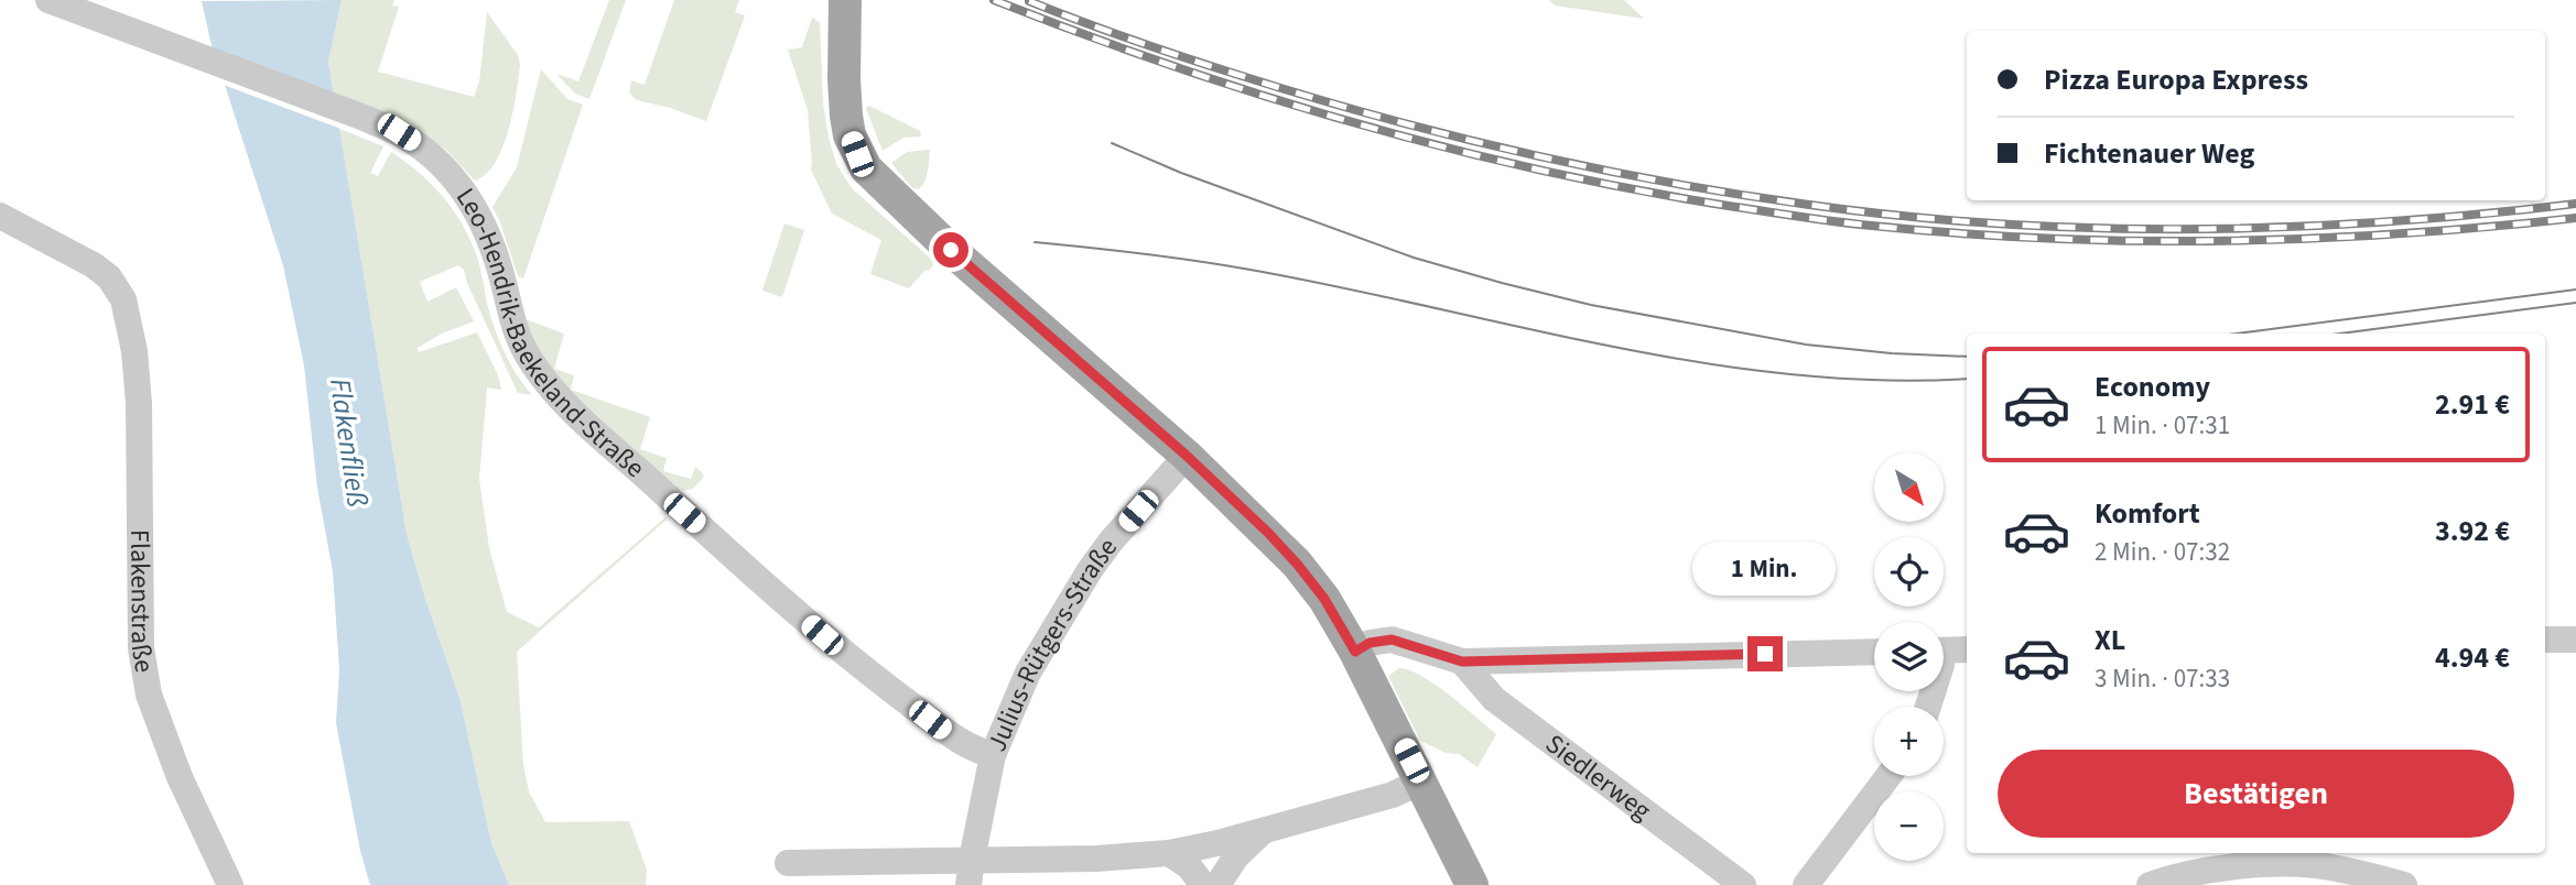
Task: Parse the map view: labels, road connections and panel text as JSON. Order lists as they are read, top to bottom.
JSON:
{
  "streets": {
    "street": [
      "Leo-Hendrik-Baekeland-Straße",
      "Flakenstraße",
      "Julius-Rütgers-Straße",
      "Siedlerweg"
    ]
  },
  "crossings": [
    ["Leo-Hendrik-Baekeland-Straße", "Julius-Rütgers-Straße"]
  ],
  "water": ["Flakenfließ"],
  "north": "bottom right",
  "page": {
    "banner": ["Pizza Europa Express", "Fichtenauer Weg"],
    "list": [
      {
        "name": "Economy",
        "note": "1 Min. · 07:31",
        "value": "2.91 €"
      },
      {
        "name": "Komfort",
        "note": "2 Min. · 07:32",
        "value": "3.92 €"
      },
      {
        "name": "XL",
        "note": "3 Min. · 07:33",
        "value": "4.94 €"
      }
    ],
    "map_buttons": ["+", "−"],
    "bubble": "1 Min.",
    "buttons": "Bestätigen"
  }
}
